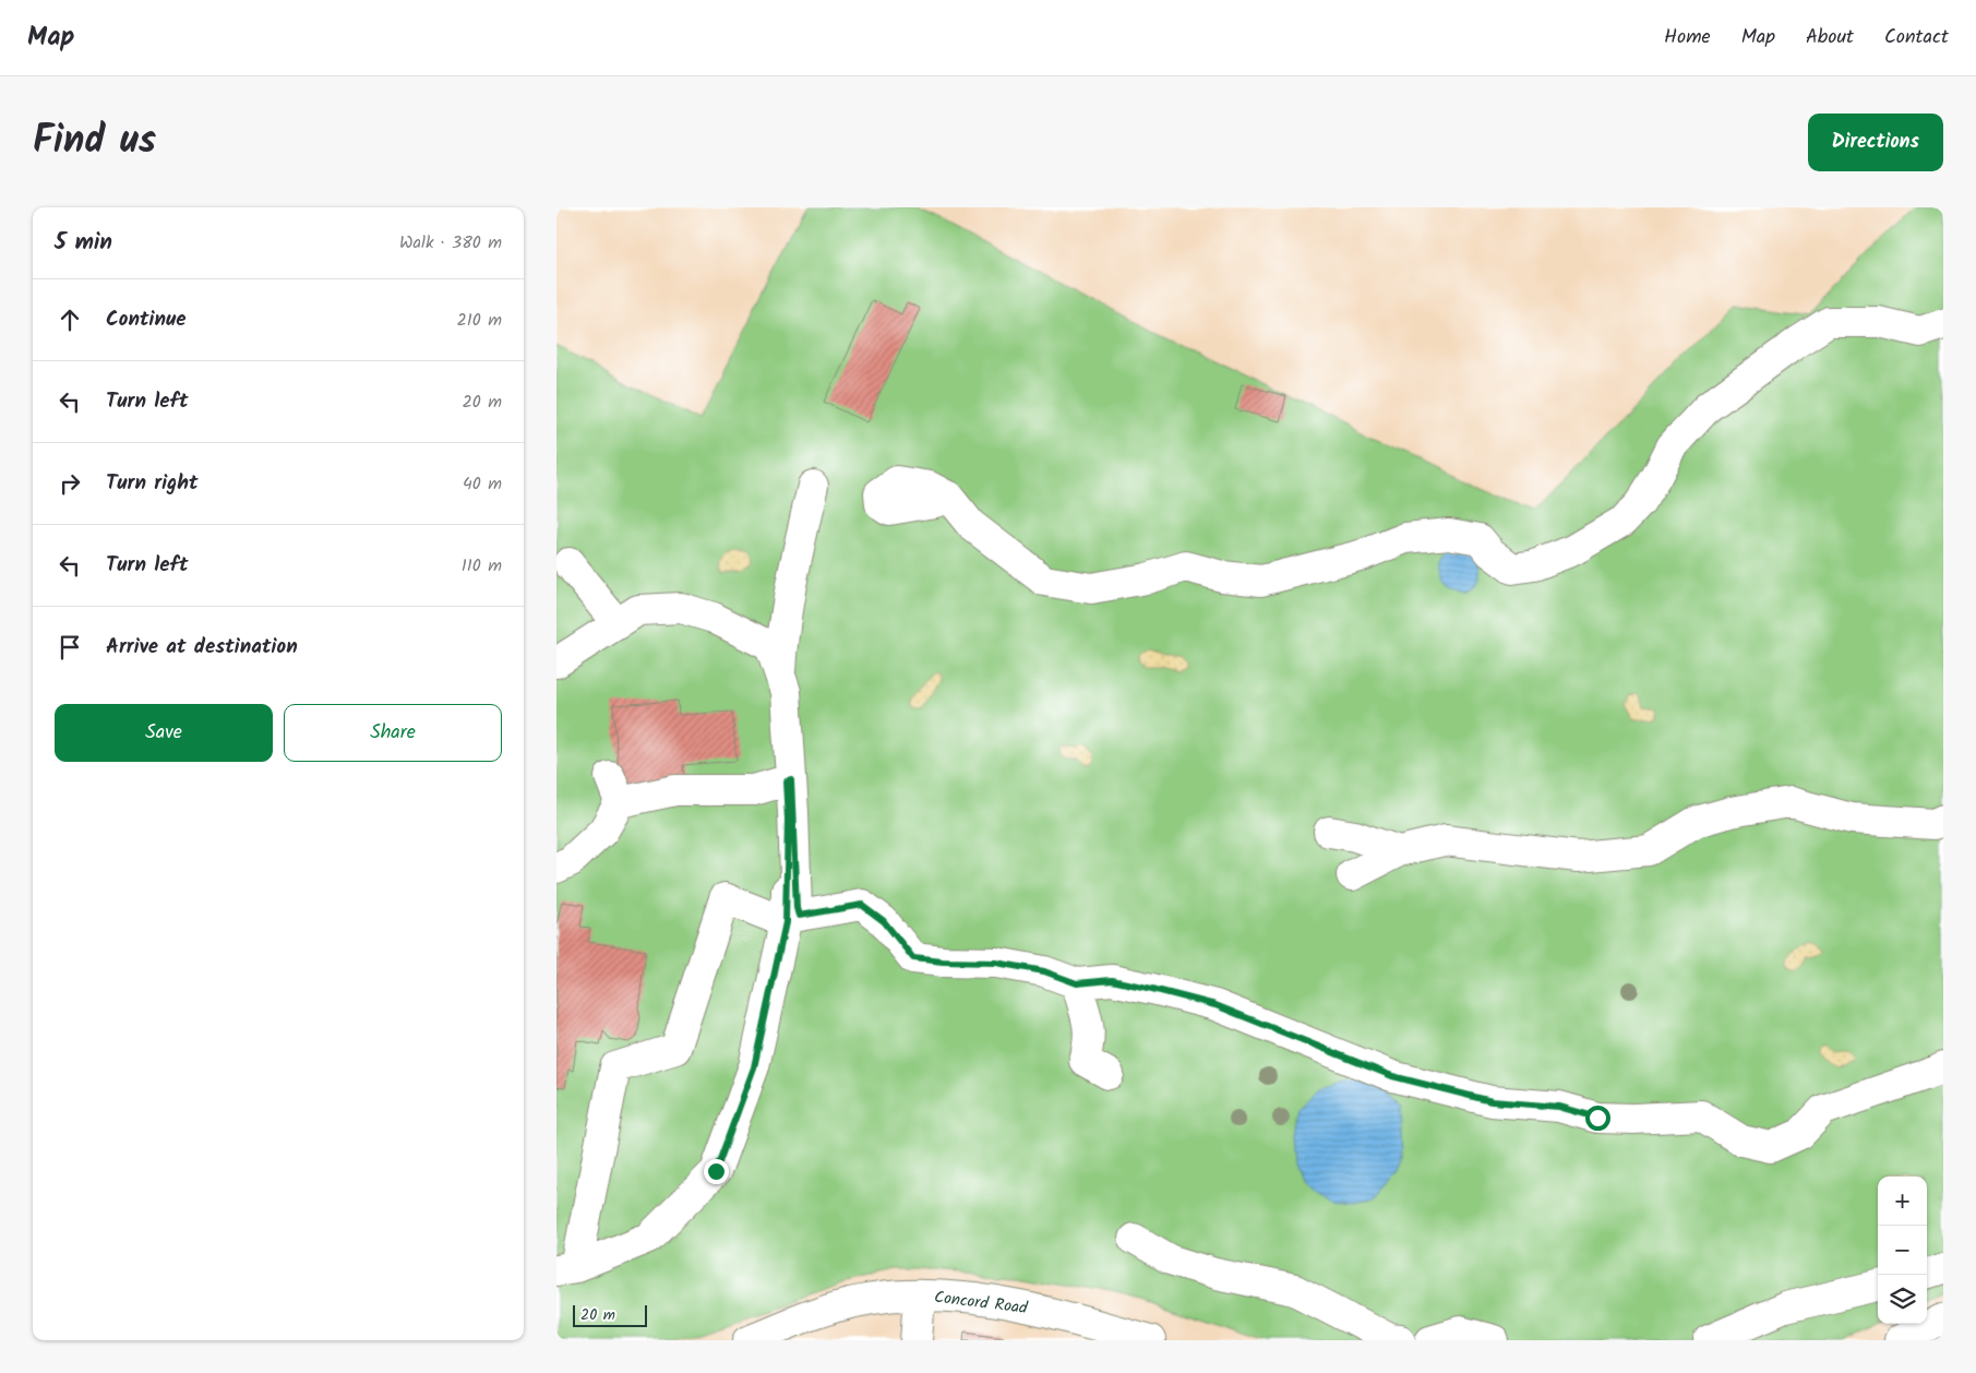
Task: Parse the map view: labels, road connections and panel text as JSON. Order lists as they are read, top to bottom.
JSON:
{
  "streets": {
    "street": ["Concord Road"]
  },
  "scale_bar": "20 m",
  "page": {
    "header": "Map",
    "nav": [
      "Home",
      "Map",
      "About",
      "Contact"
    ],
    "title": "Find us",
    "buttons": [
      "Directions",
      ["Save", "Share"]
    ],
    "heading": ["5 min", "Walk · 380 m"],
    "list": [
      ["Continue", "210 m"],
      ["Turn left", "20 m"],
      ["Turn right", "40 m"],
      ["Turn left", "110 m"],
      "Arrive at destination"
    ],
    "map_buttons": ["+", "−"],
    "scale": "20 m"
  }
}
